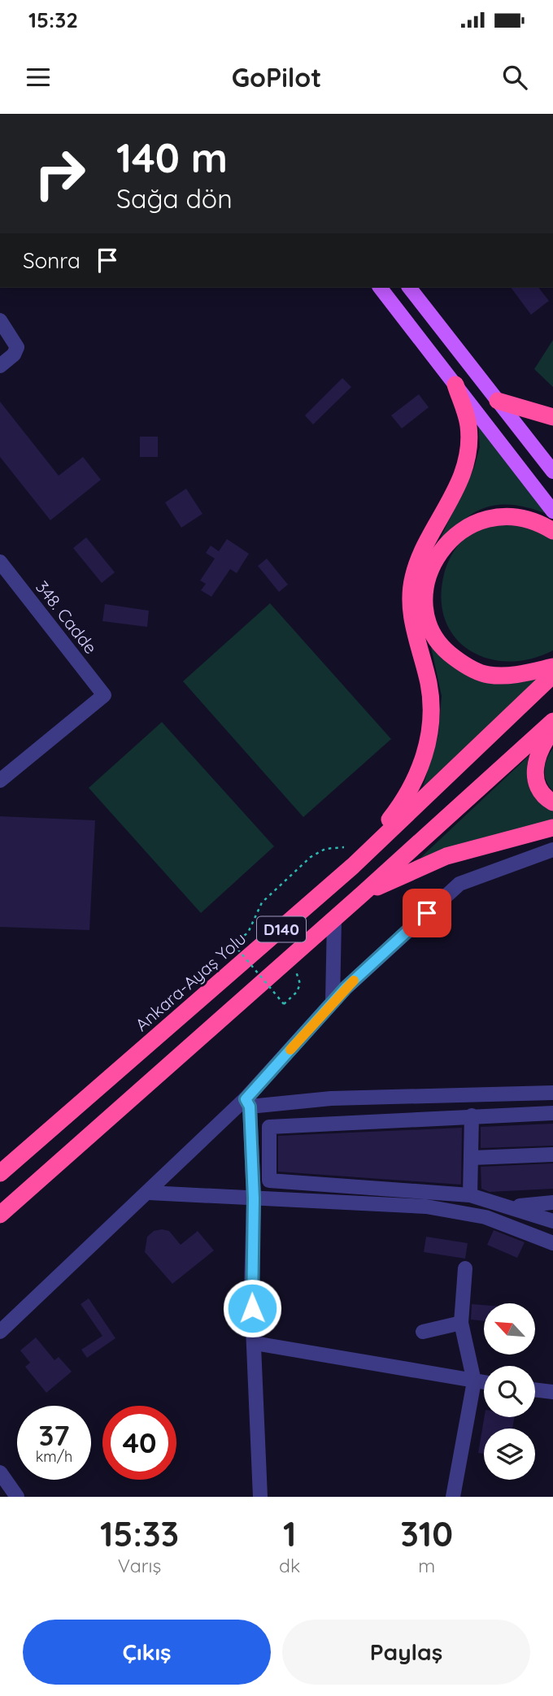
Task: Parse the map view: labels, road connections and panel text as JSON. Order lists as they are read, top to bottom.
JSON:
{
  "streets": {
    "highway": ["D140", "Ankara-Ayaş Yolu"],
    "street": ["348. Cadde"]
  },
  "north": "top left",
  "page": {
    "status": "15:32",
    "header": "GoPilot",
    "turn": ["140 m", "Sağa dön"],
    "then": "Sonra",
    "speed": "37 km/h",
    "limit": "40",
    "eta": [
      "15:33",
      "Varış",
      "1",
      "dk",
      "310",
      "m"
    ],
    "buttons": ["Çıkış", "Paylaş"]
  }
}
